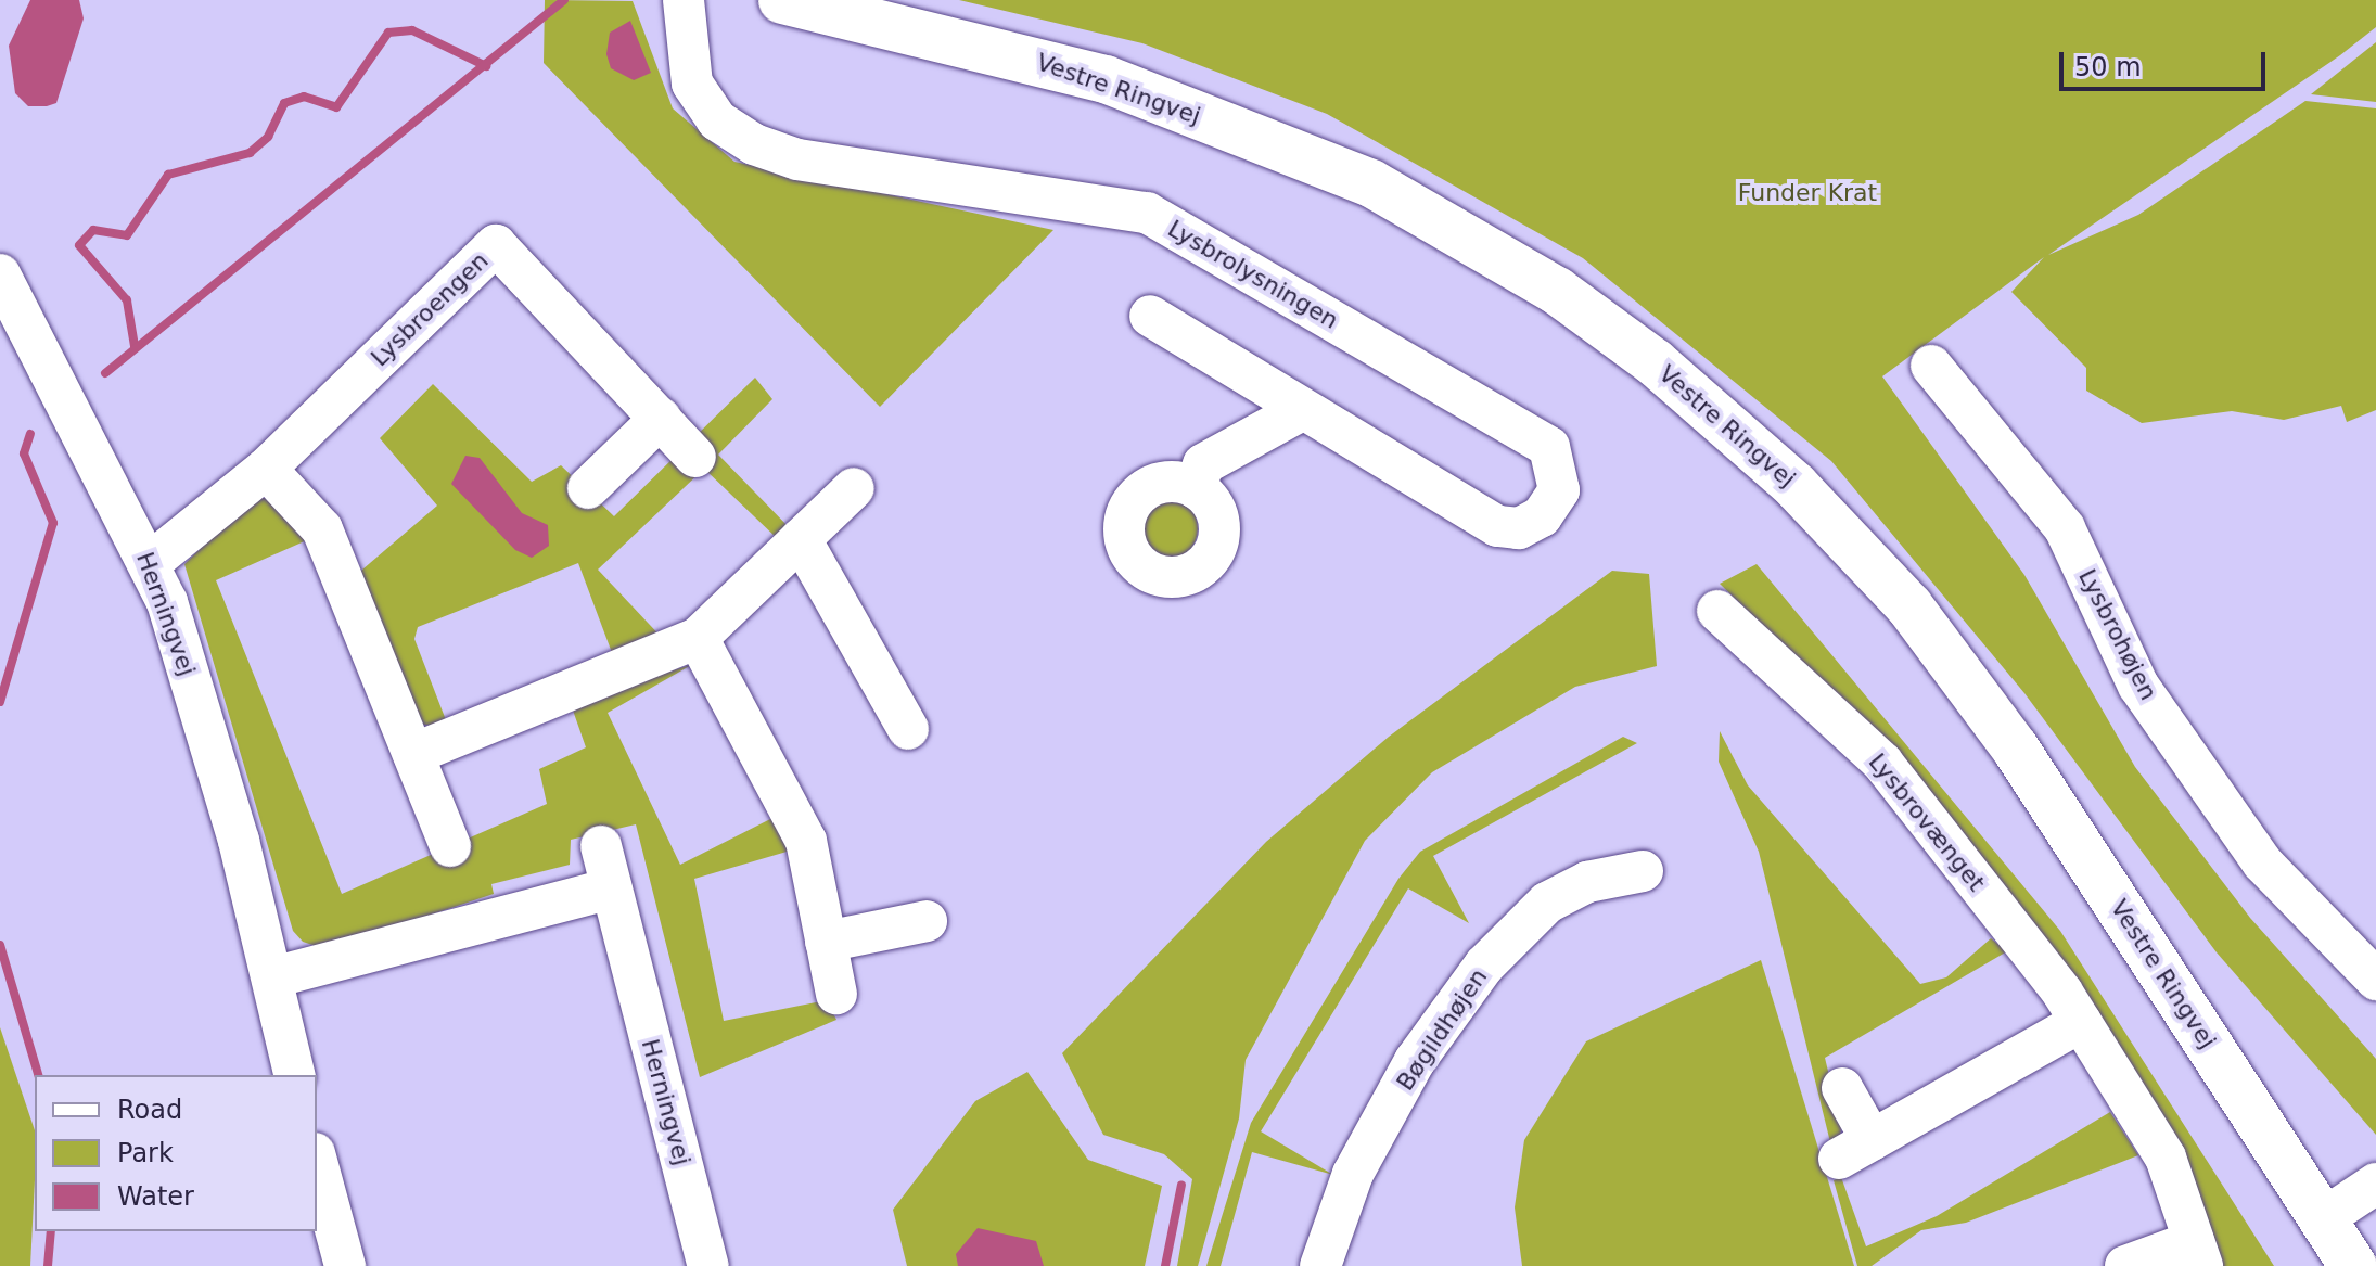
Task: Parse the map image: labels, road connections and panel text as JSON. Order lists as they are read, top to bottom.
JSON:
{
  "streets": {
    "main road": ["Vestre Ringvej"],
    "street": [
      "Lysbrolysningen",
      "Lysbroengen",
      "Herningvej",
      "Lysbrohøjen",
      "Lysbrovænget",
      "Bøgildhøjen"
    ]
  },
  "crossings": [
    ["Lysbroengen", "Herningvej"]
  ],
  "parks": ["Funder Krat"],
  "legend": ["Road", "Park", "Water"],
  "scale_bar": "50 m"
}
